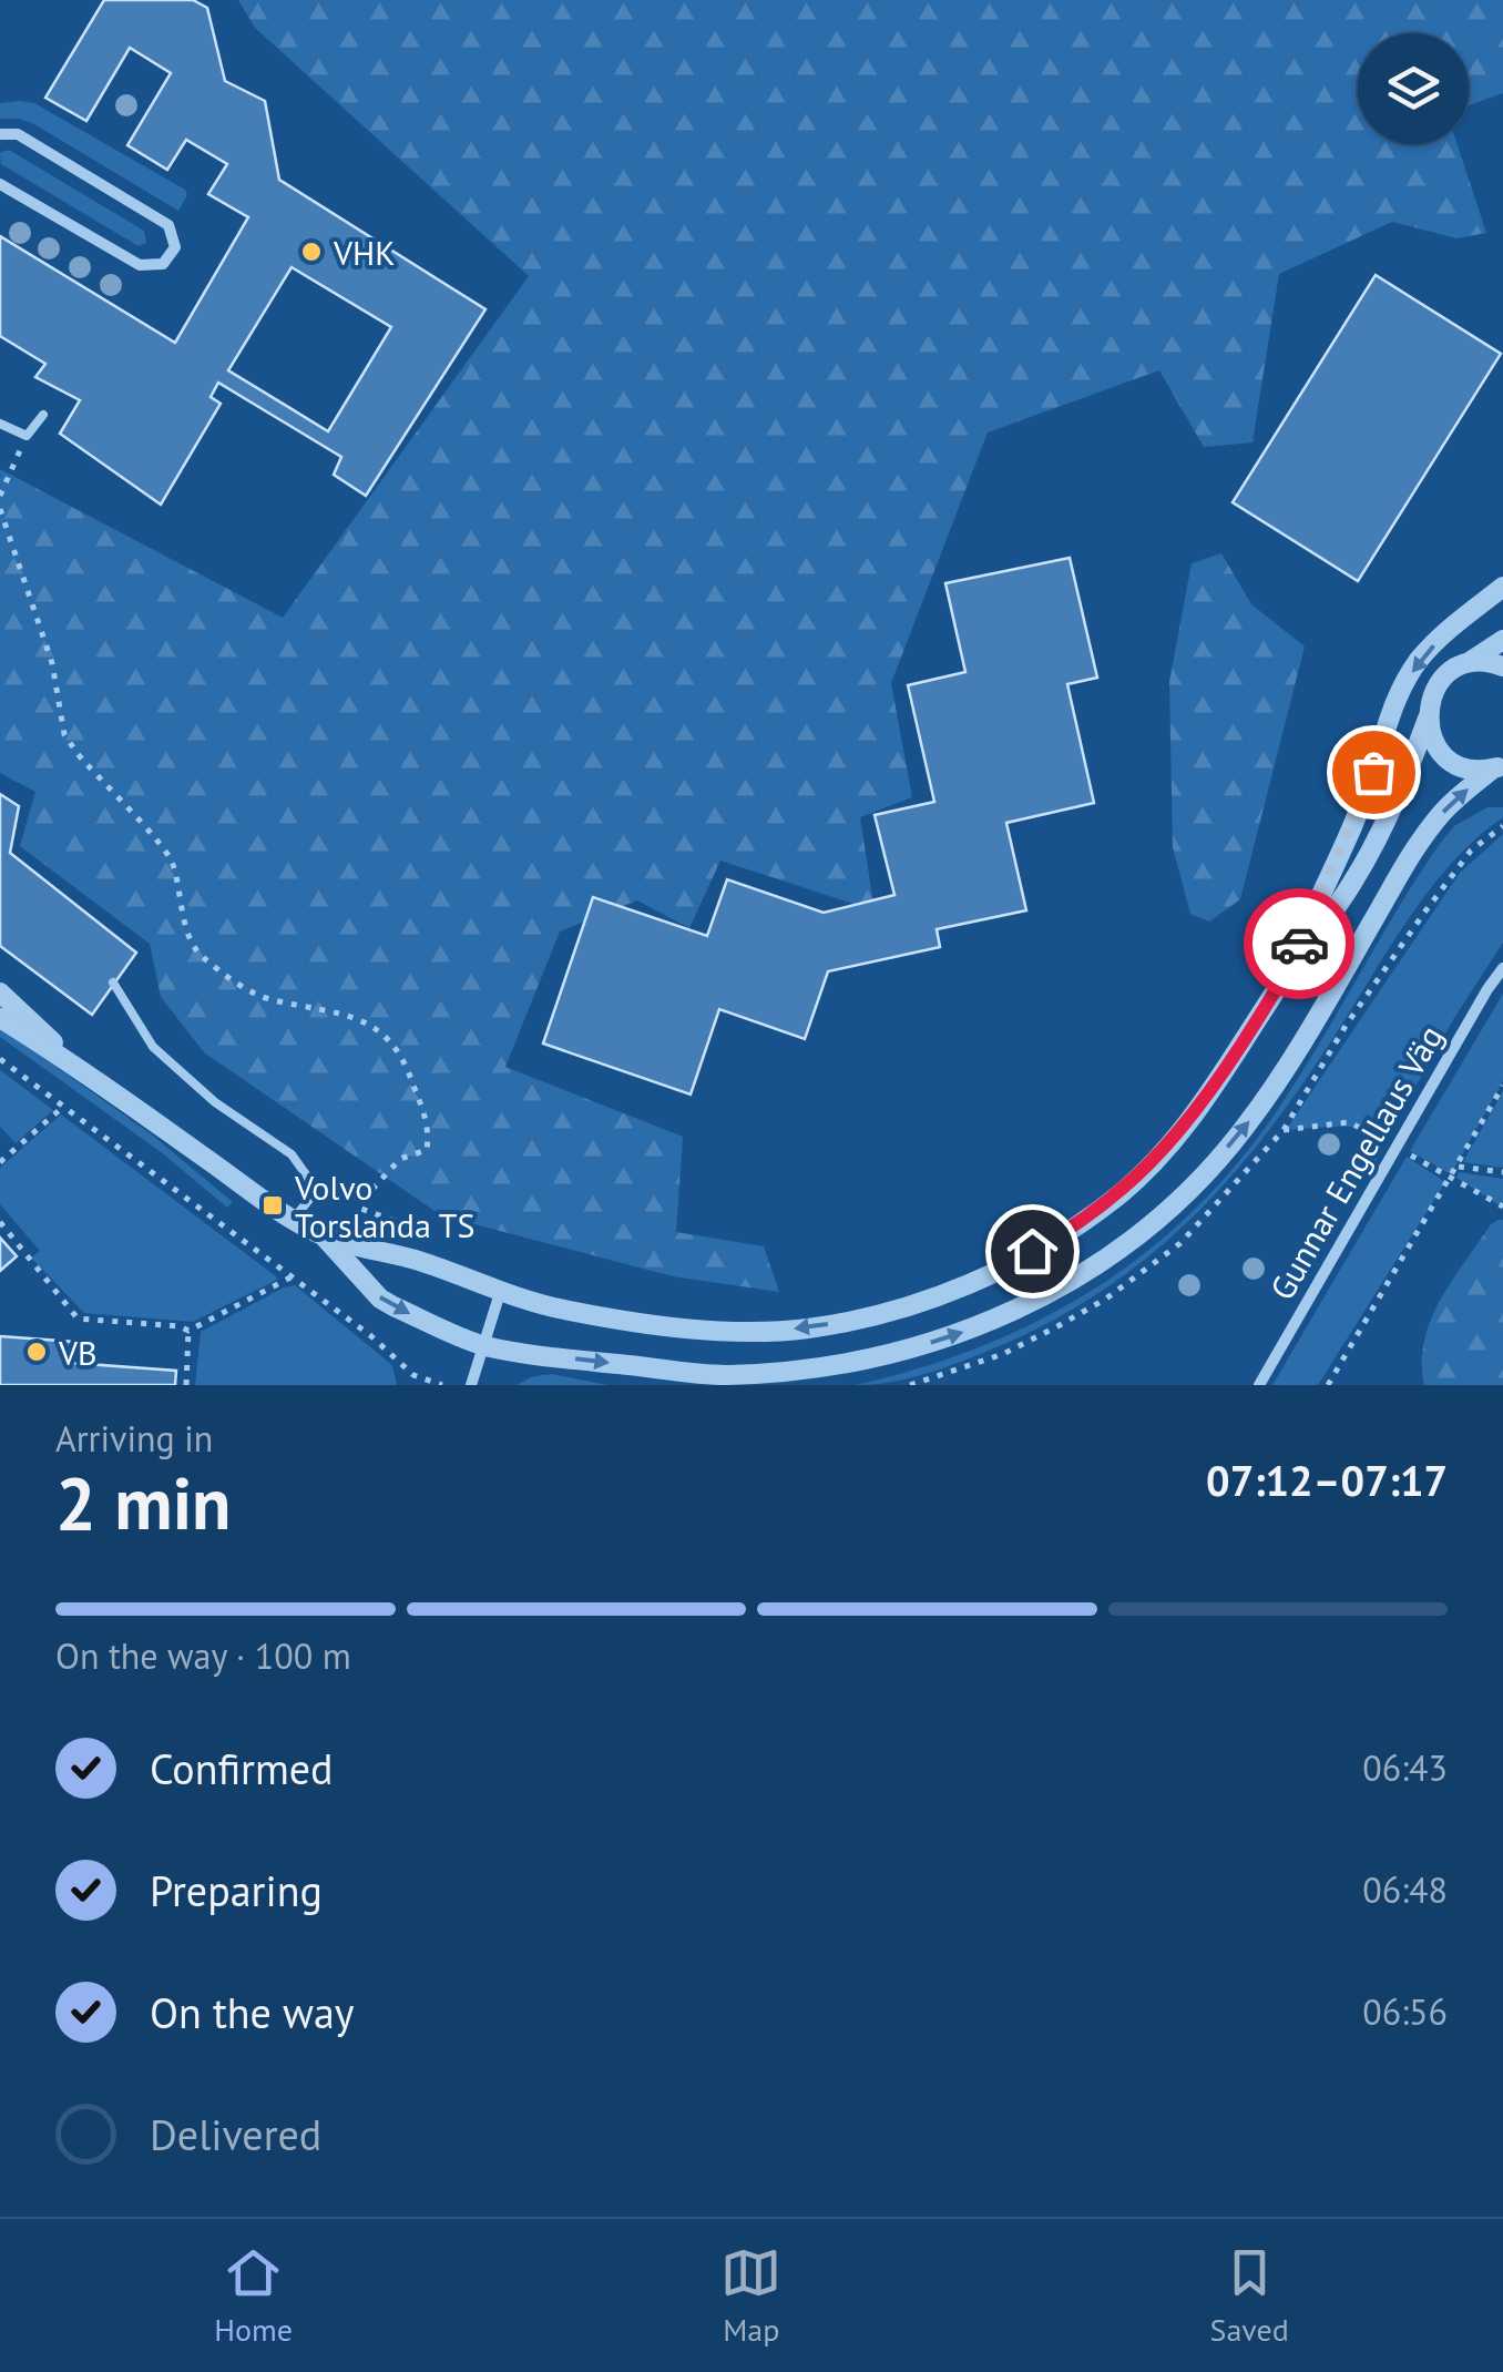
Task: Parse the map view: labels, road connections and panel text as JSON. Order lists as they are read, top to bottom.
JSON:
{
  "streets": {
    "street": ["Gunnar Engellaus Väg"]
  },
  "places": {
    "other": ["VHK", "VB"],
    "transit": ["Volvo Torslanda TS"]
  },
  "page": {
    "heading": ["2 min", "Arriving in", "07:12–07:17"],
    "bar": "On the way · 100 m",
    "list": [
      ["Confirmed", "06:43"],
      ["Preparing", "06:48"],
      ["On the way", "06:56"],
      "Delivered"
    ],
    "tabs": ["Home", "Map", "Saved"]
  }
}
